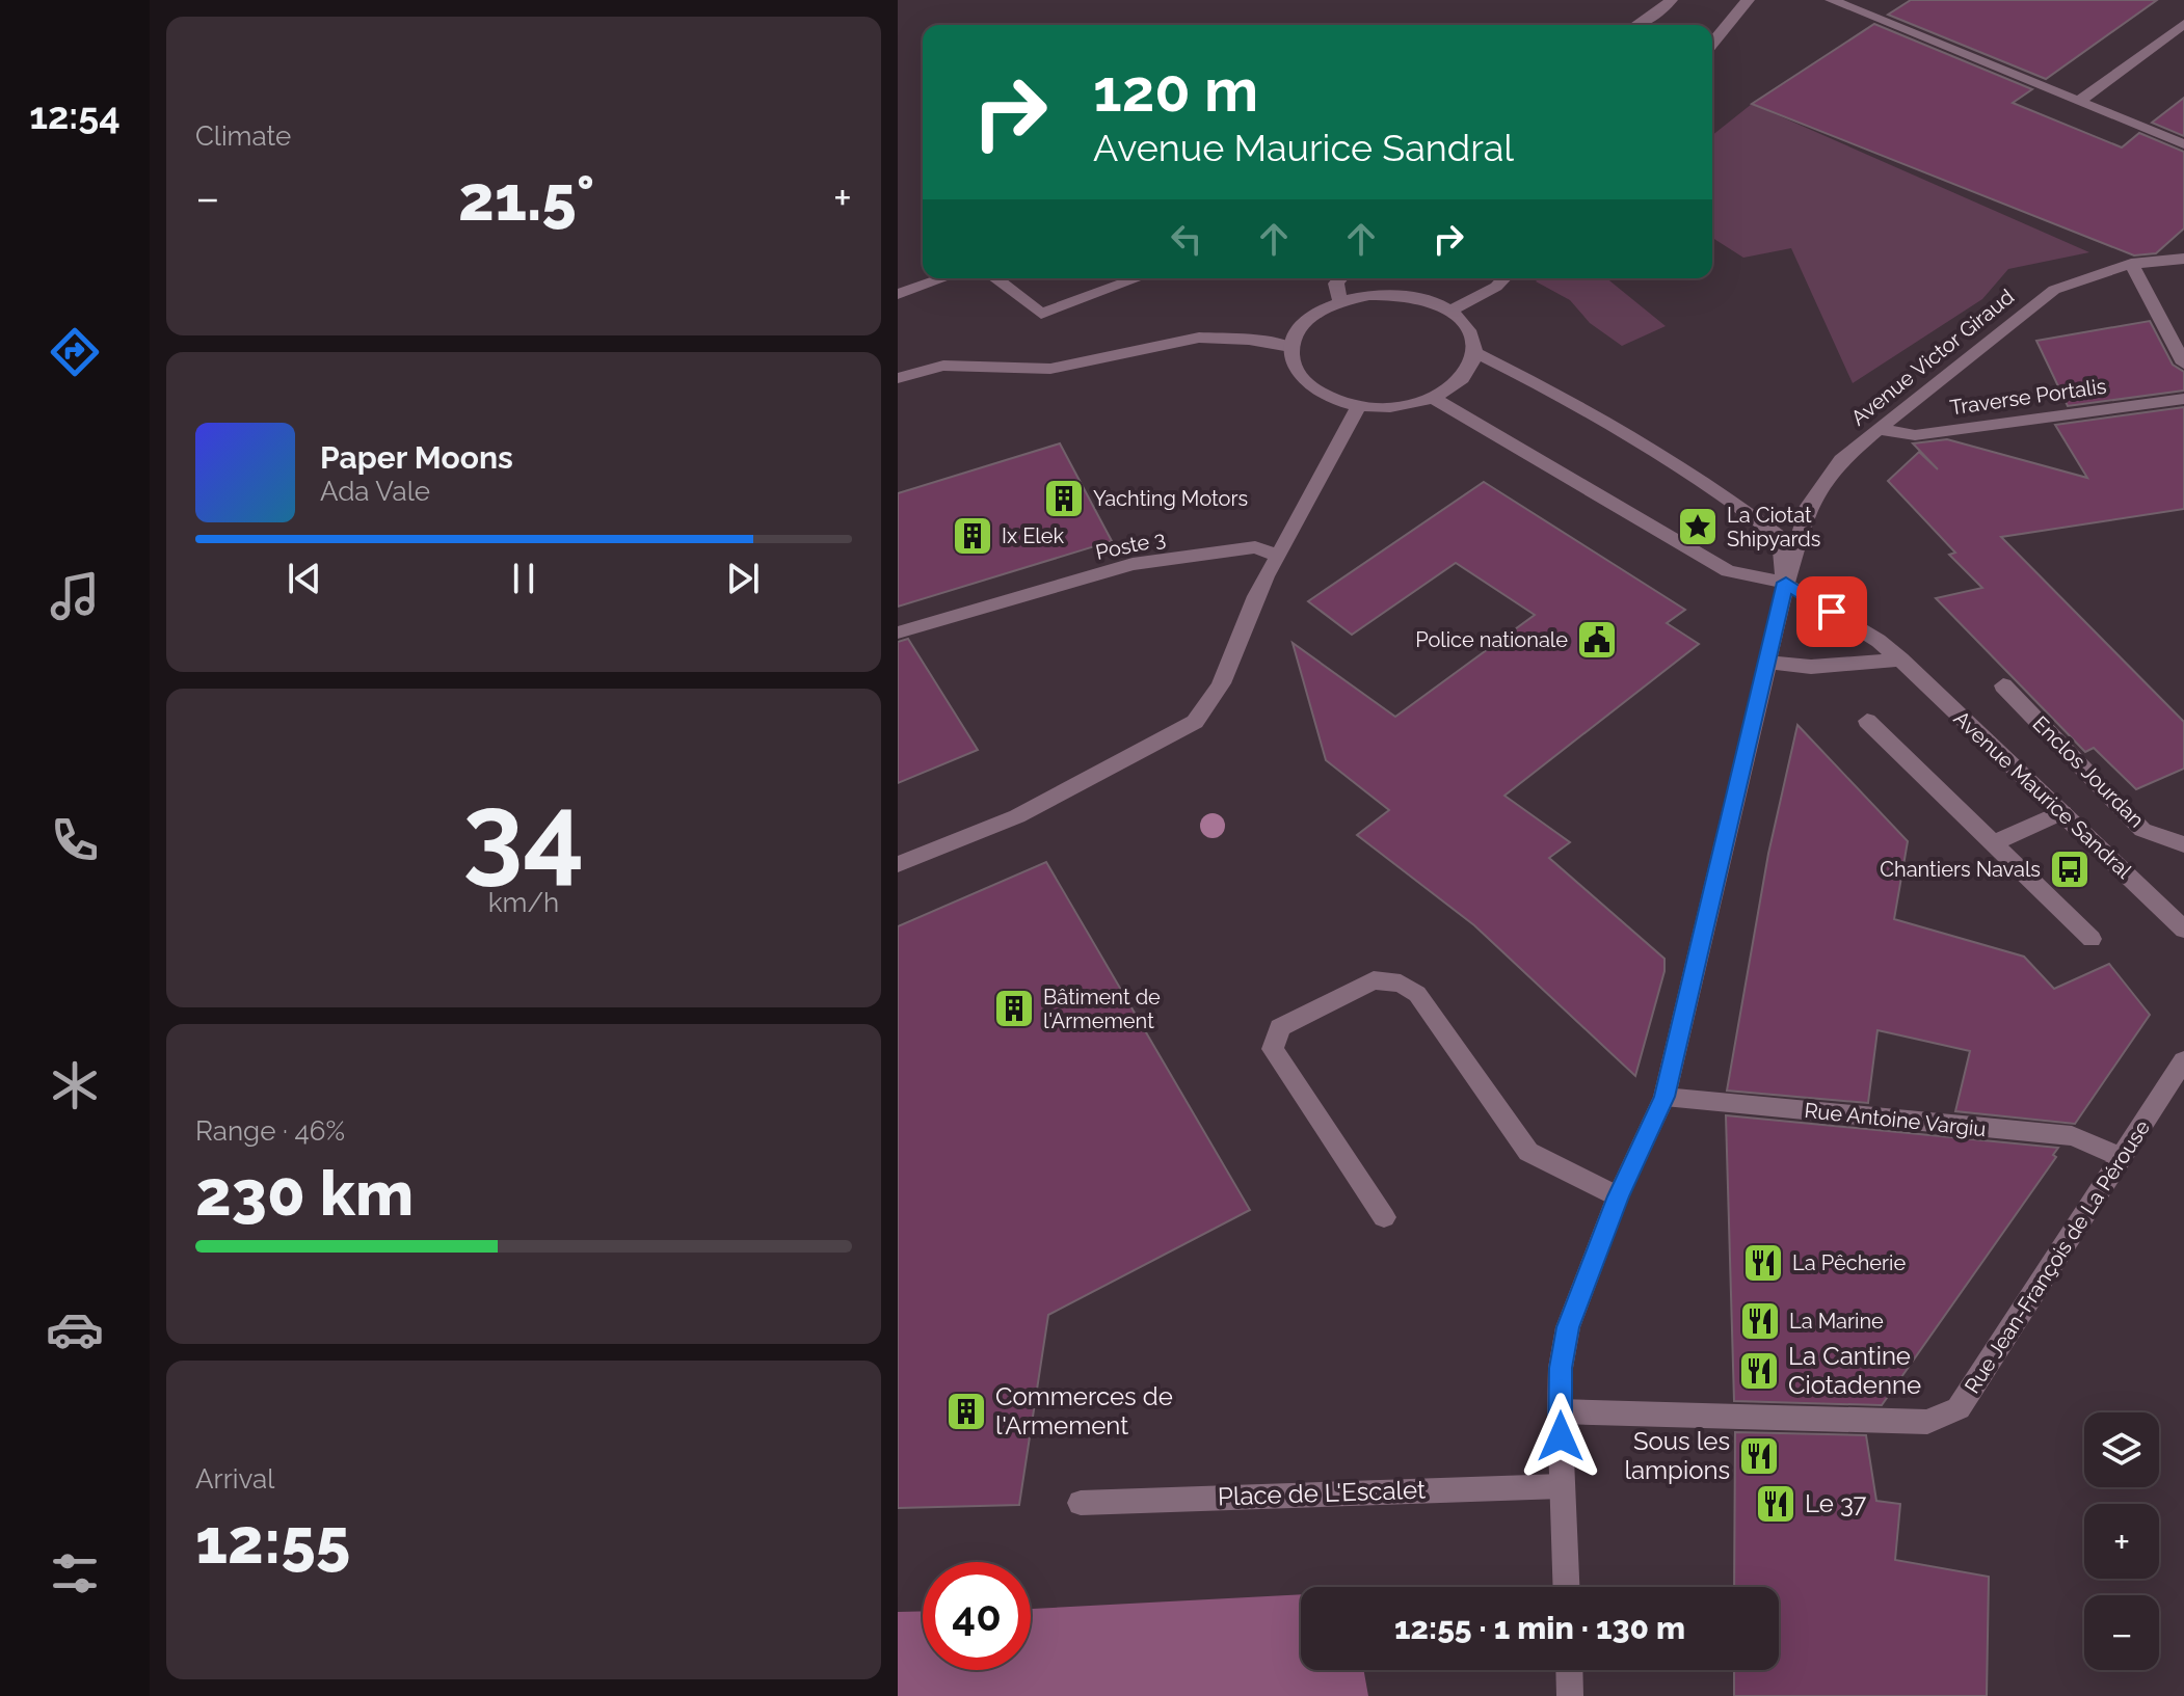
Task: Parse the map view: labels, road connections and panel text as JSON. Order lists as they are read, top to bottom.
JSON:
{
  "streets": {
    "street": [
      "Avenue Victor Giraud",
      "Traverse Portalis",
      "Poste 3",
      "Enclos Jourdan",
      "Avenue Maurice Sandral",
      "Rue Antoine Vargiu",
      "Rue Jean-François de La Pérouse",
      "Place de L'Escalet"
    ]
  },
  "crossings": [
    ["Avenue Victor Giraud", "Traverse Portalis"],
    ["Avenue Victor Giraud", "Avenue Maurice Sandral"],
    ["Avenue Victor Giraud", "Rue Antoine Vargiu"],
    ["Avenue Victor Giraud", "Rue Jean-François de La Pérouse"],
    ["Avenue Victor Giraud", "Place de L'Escalet"],
    ["Rue Antoine Vargiu", "Rue Jean-François de La Pérouse"]
  ],
  "places": {
    "building": [
      "Yachting Motors",
      "Ix Elek",
      "Bâtiment de l'Armement",
      "Commerces de l'Armement"
    ],
    "place": ["La Ciotat Shipyards"],
    "public building": ["Police nationale"],
    "bus stop": ["Chantiers Navals"],
    "restaurant": [
      "La Pêcherie",
      "La Marine",
      "La Cantine Ciotadenne",
      "Sous les lampions",
      "Le 37"
    ]
  },
  "page": {
    "tabs": "12:54",
    "tile": [
      "Climate",
      ["34", "km/h"],
      ["Range · 46%", "230 km"],
      ["Arrival", "12:55"]
    ],
    "turn": ["120 m", "Avenue Maurice Sandral"],
    "heat": ["−", "21.5°", "+"],
    "song": ["Paper Moons", "Ada Vale"],
    "map_buttons": ["+", "−"],
    "limit": "40",
    "trip": "12:55 · 1 min · 130 m"
  }
}
